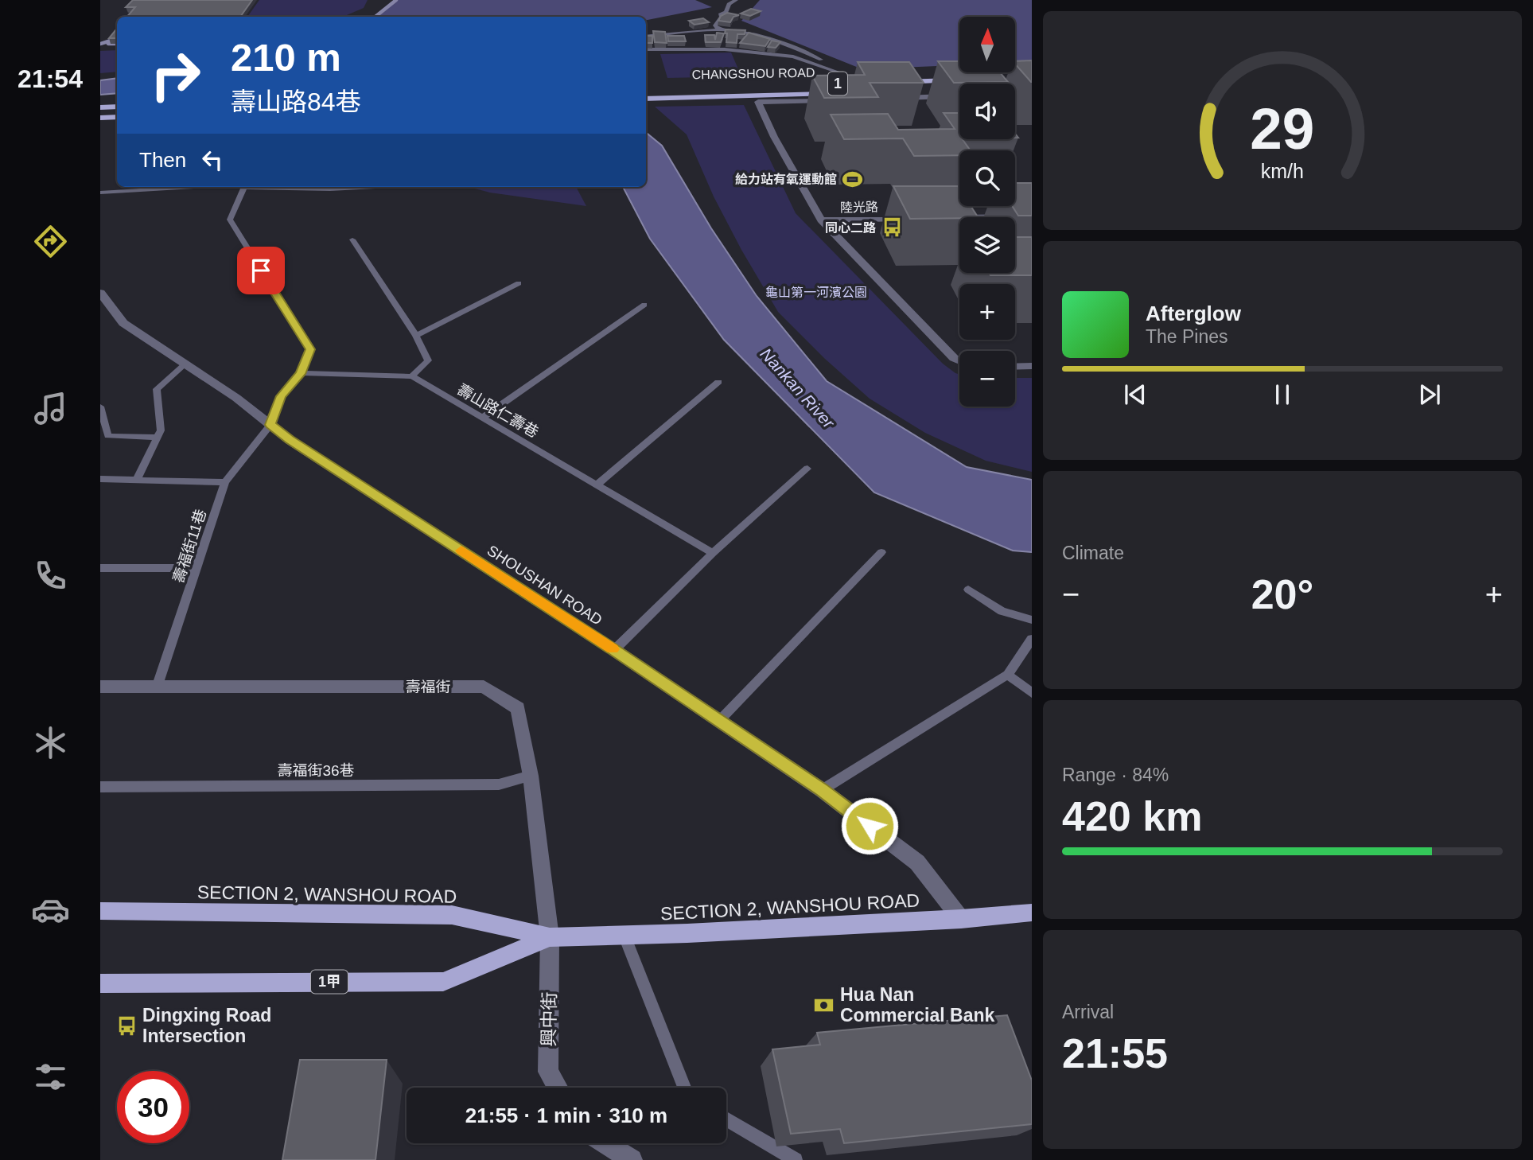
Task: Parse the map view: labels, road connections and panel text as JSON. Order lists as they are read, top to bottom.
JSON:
{
  "streets": {
    "main road": [
      "CHANGSHOU ROAD",
      "1",
      "SECTION 2, WANSHOU ROAD",
      "1甲"
    ],
    "street": [
      "陸光路",
      "SHOUSHAN ROAD",
      "壽福街",
      "興中街"
    ],
    "lane": ["壽山路仁壽巷", "壽福街11巷", "壽福街36巷"]
  },
  "crossings": [
    ["CHANGSHOU ROAD", "陸光路"],
    ["壽福街11巷", "SHOUSHAN ROAD"],
    ["壽福街11巷", "壽福街"],
    ["SHOUSHAN ROAD", "SECTION 2, WANSHOU ROAD"],
    ["壽福街", "壽福街36巷"],
    ["壽福街", "SECTION 2, WANSHOU ROAD"],
    ["壽福街", "興中街"],
    ["SECTION 2, WANSHOU ROAD", "興中街"]
  ],
  "water": ["Nankan River"],
  "parks": ["龜山第一河濱公園"],
  "places": {
    "sports": ["給力站有氧運動館"],
    "bus stop": ["同心二路", "Dingxing Road Intersection"],
    "bank": ["Hua Nan Commercial Bank"]
  },
  "north": "top",
  "page": {
    "tabs": "21:54",
    "map_buttons": ["+", "−"],
    "turn": ["210 m", "壽山路84巷"],
    "then": "Then",
    "song": ["Afterglow", "The Pines"],
    "tile": [
      "Climate",
      ["Range · 84%", "420 km"],
      ["Arrival", "21:55"]
    ],
    "heat": ["−", "20°", "+"],
    "limit": "30",
    "trip": "21:55 · 1 min · 310 m",
    "gauge": ["29", "km/h"]
  }
}
